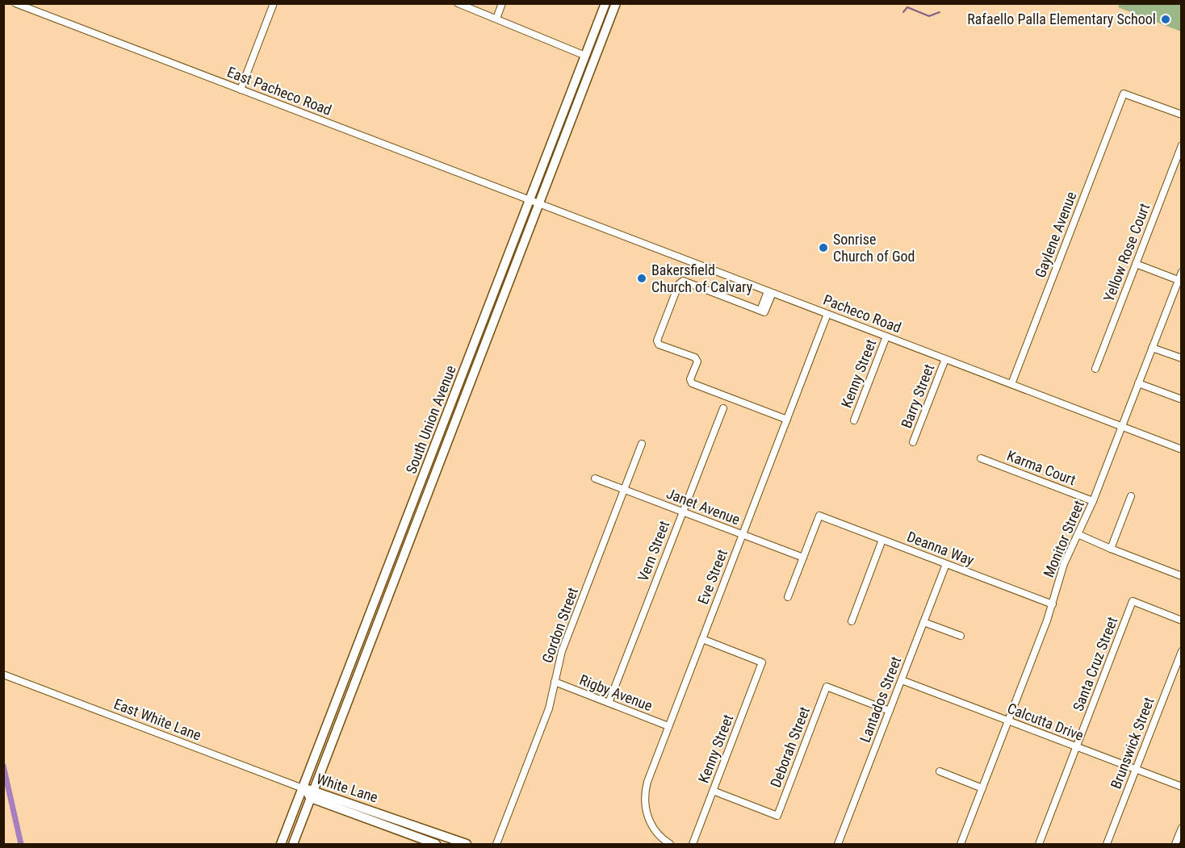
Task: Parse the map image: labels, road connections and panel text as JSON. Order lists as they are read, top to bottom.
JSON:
{
  "streets": {
    "main road": ["South Union Avenue", "White Lane"],
    "street": [
      "East Pacheco Road",
      "Gaylene Avenue",
      "Yellow Rose Court",
      "Pacheco Road",
      "Kenny Street",
      "Barry Street",
      "Karma Court",
      "Janet Avenue",
      "Monitor Street",
      "Deanna Way",
      "Vern Street",
      "Eve Street",
      "Gordon Street",
      "Santa Cruz Street",
      "Rigby Avenue",
      "Lantados Street",
      "East White Lane",
      "Calcutta Drive",
      "Brunswick Street",
      "Deborah Street"
    ]
  },
  "crossings": [
    ["East Pacheco Road", "Pacheco Road"],
    ["East Pacheco Road", "South Union Avenue"],
    ["Gaylene Avenue", "Pacheco Road"],
    ["Pacheco Road", "Kenny Street"],
    ["Pacheco Road", "Barry Street"],
    ["Pacheco Road", "South Union Avenue"],
    ["Pacheco Road", "Monitor Street"],
    ["Pacheco Road", "Eve Street"],
    ["Kenny Street", "Eve Street"],
    ["Kenny Street", "Deborah Street"],
    ["South Union Avenue", "East White Lane"],
    ["South Union Avenue", "White Lane"],
    ["Karma Court", "Monitor Street"],
    ["Janet Avenue", "Deanna Way"],
    ["Janet Avenue", "Vern Street"],
    ["Janet Avenue", "Eve Street"],
    ["Janet Avenue", "Gordon Street"],
    ["Monitor Street", "Deanna Way"],
    ["Monitor Street", "Calcutta Drive"],
    ["Deanna Way", "Lantados Street"],
    ["Vern Street", "Rigby Avenue"],
    ["Eve Street", "Rigby Avenue"],
    ["Gordon Street", "Rigby Avenue"],
    ["Santa Cruz Street", "Calcutta Drive"],
    ["Lantados Street", "Calcutta Drive"],
    ["Lantados Street", "Deborah Street"],
    ["East White Lane", "White Lane"],
    ["Calcutta Drive", "Brunswick Street"]
  ],
  "places": ["Rafaello Palla Elementary School", "Sonrise Church of God", "Bakersfield Church of Calvary"]
}
